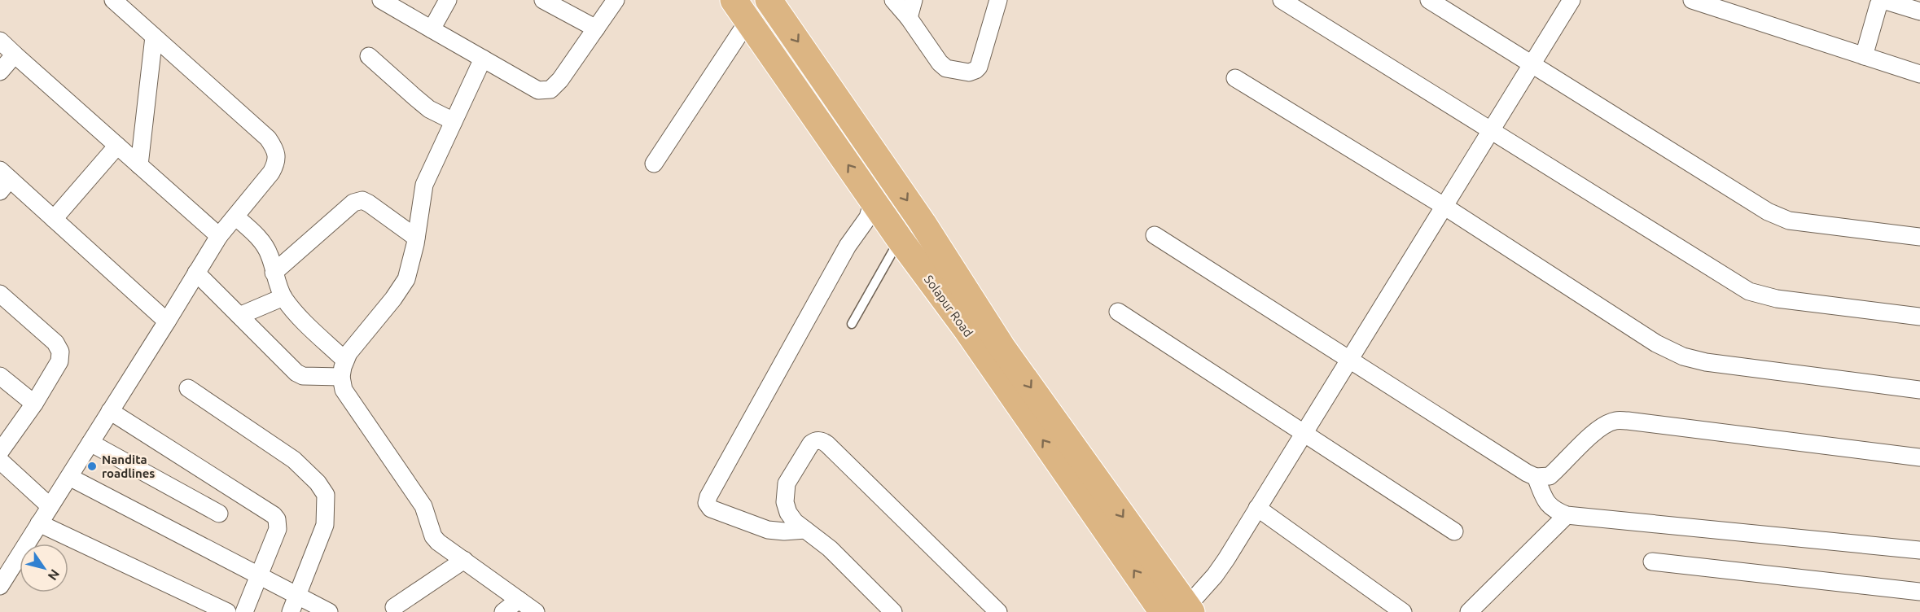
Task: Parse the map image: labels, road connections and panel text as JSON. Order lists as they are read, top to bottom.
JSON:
{
  "streets": {
    "main road": ["Solapur Road"]
  },
  "places": ["Nandita roadlines"],
  "north": "bottom right"
}
